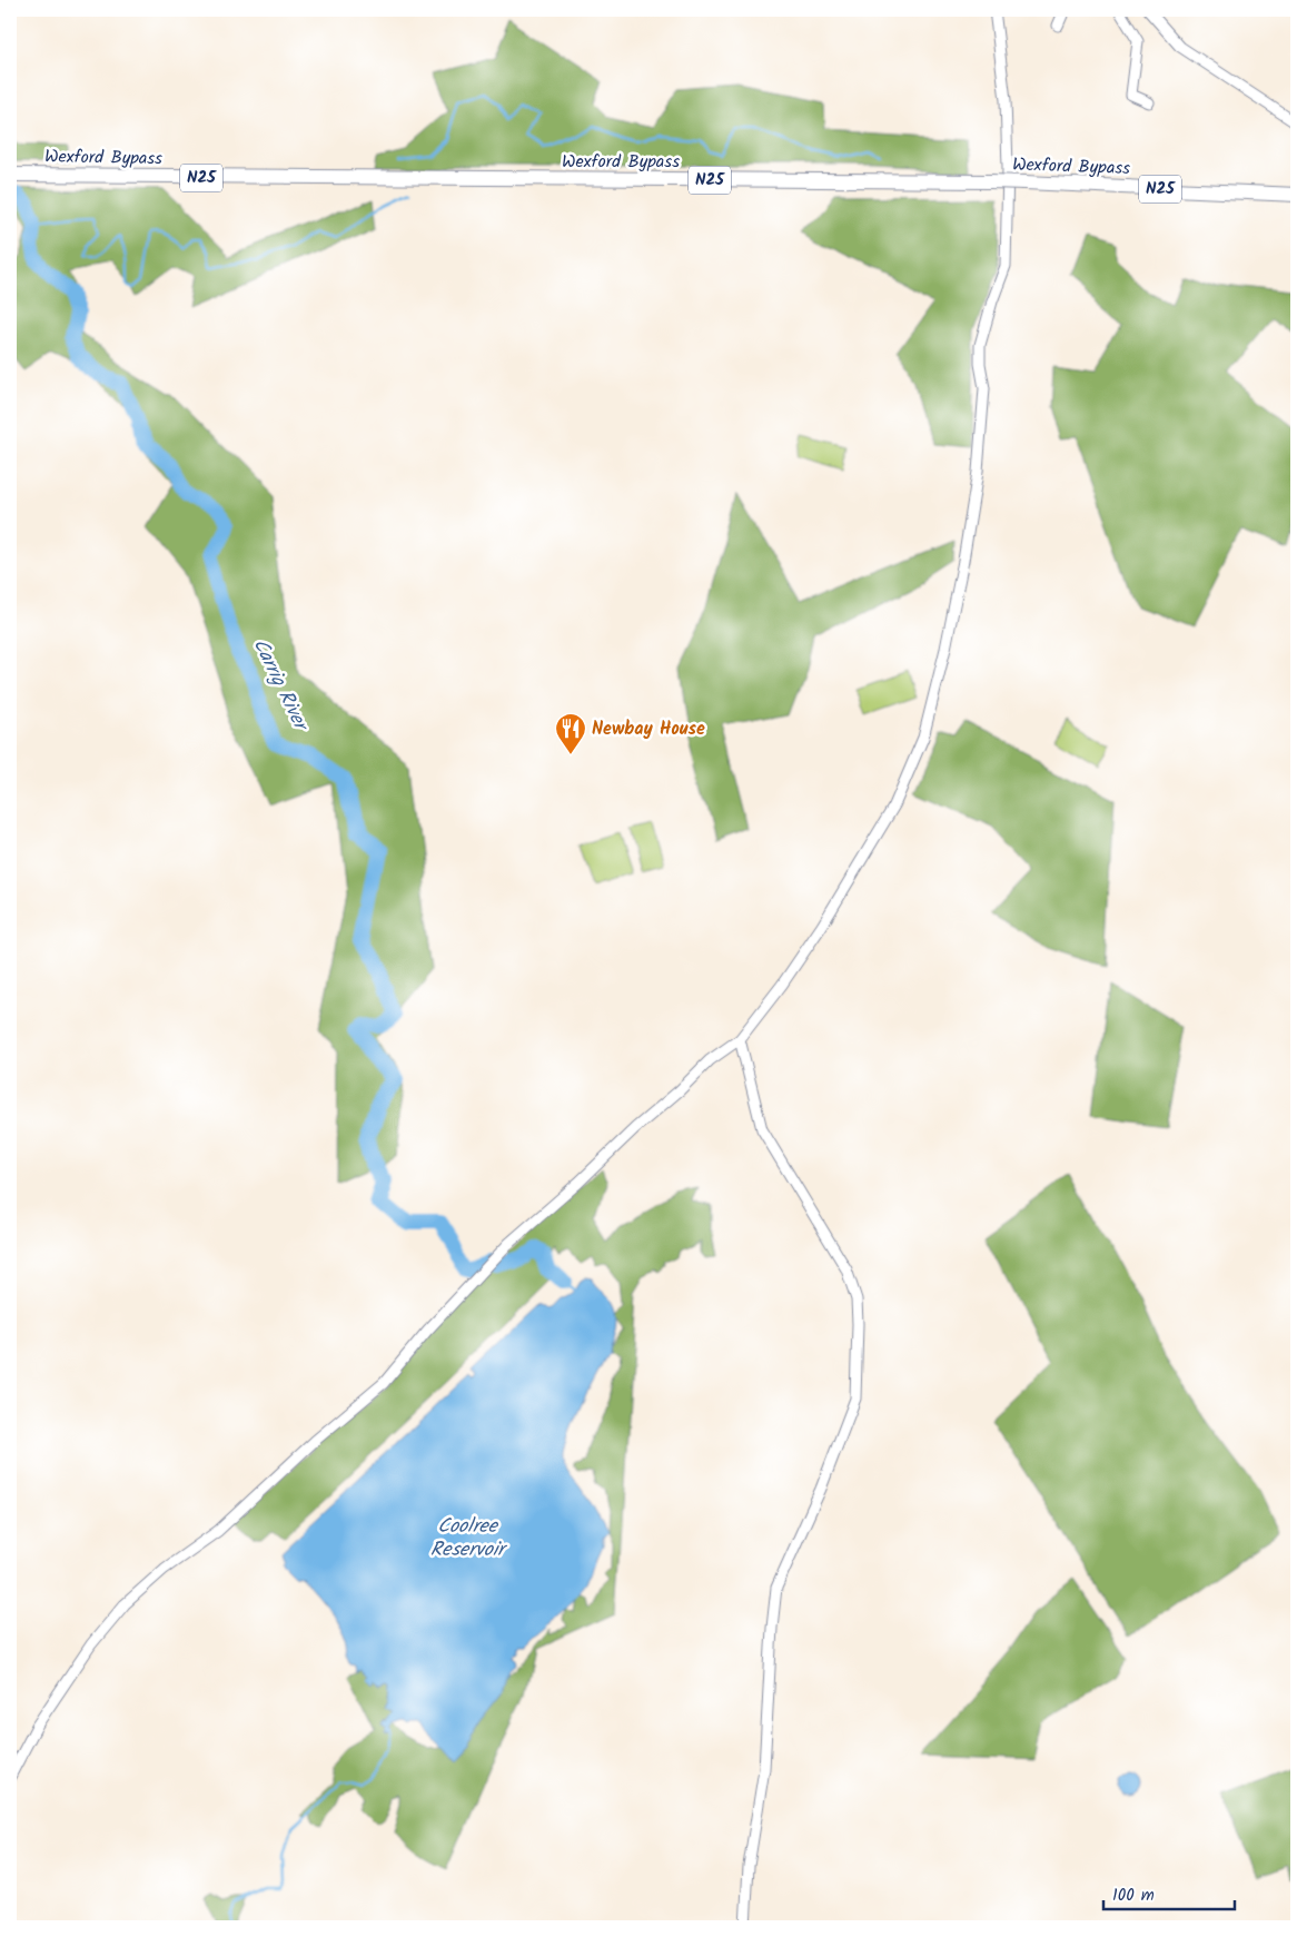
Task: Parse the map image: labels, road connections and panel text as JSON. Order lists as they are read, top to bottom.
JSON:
{
  "streets": {
    "highway": ["Wexford Bypass", "N25"]
  },
  "water": ["Carrig River", "Coolree Reservoir"],
  "places": {
    "restaurant": ["Newbay House"]
  },
  "scale_bar": "100 m"
}
